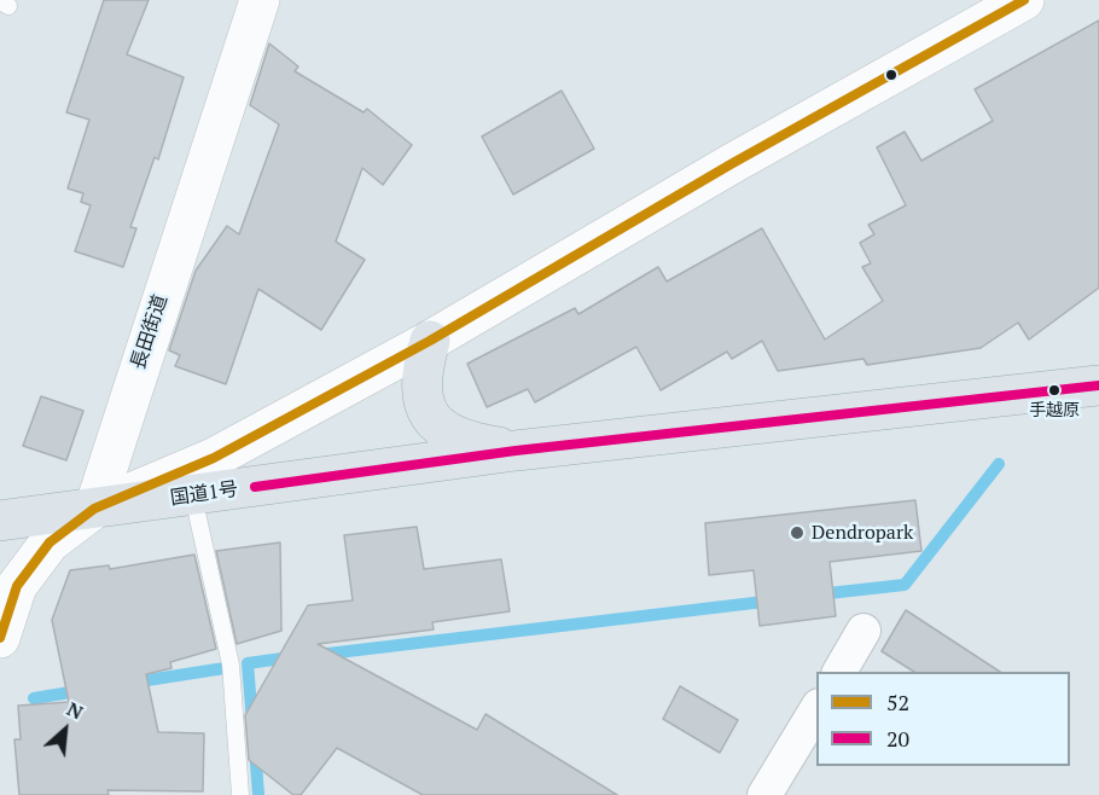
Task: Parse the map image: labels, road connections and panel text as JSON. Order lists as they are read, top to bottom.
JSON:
{
  "streets": {
    "highway": ["国道1号"],
    "main road": ["長田街道"]
  },
  "crossings": [
    ["長田街道", "国道1号"]
  ],
  "places": ["手越原", "Dendropark"],
  "lines": ["transit line 52", "transit line 20"],
  "legend": ["52", "20"],
  "north": "top right"
}
